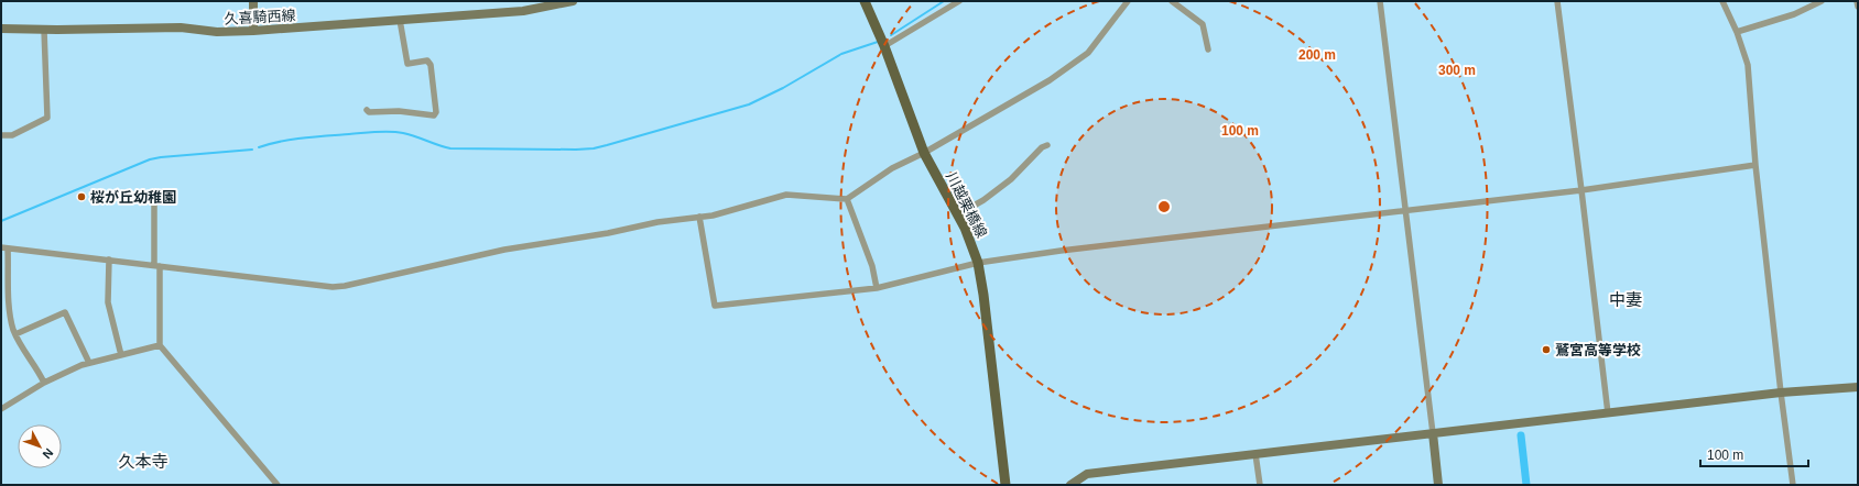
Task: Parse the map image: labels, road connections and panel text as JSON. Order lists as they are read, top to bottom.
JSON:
{
  "streets": {
    "main road": ["川越栗橋線"],
    "street": ["久喜騎西線"]
  },
  "districts": ["中妻", "久本寺"],
  "places": ["桜が丘幼稚園", "鷲宮高等学校"],
  "scale_bar": "100 m",
  "north": "bottom right",
  "rings": ["200 m", "300 m", "100 m"]
}
